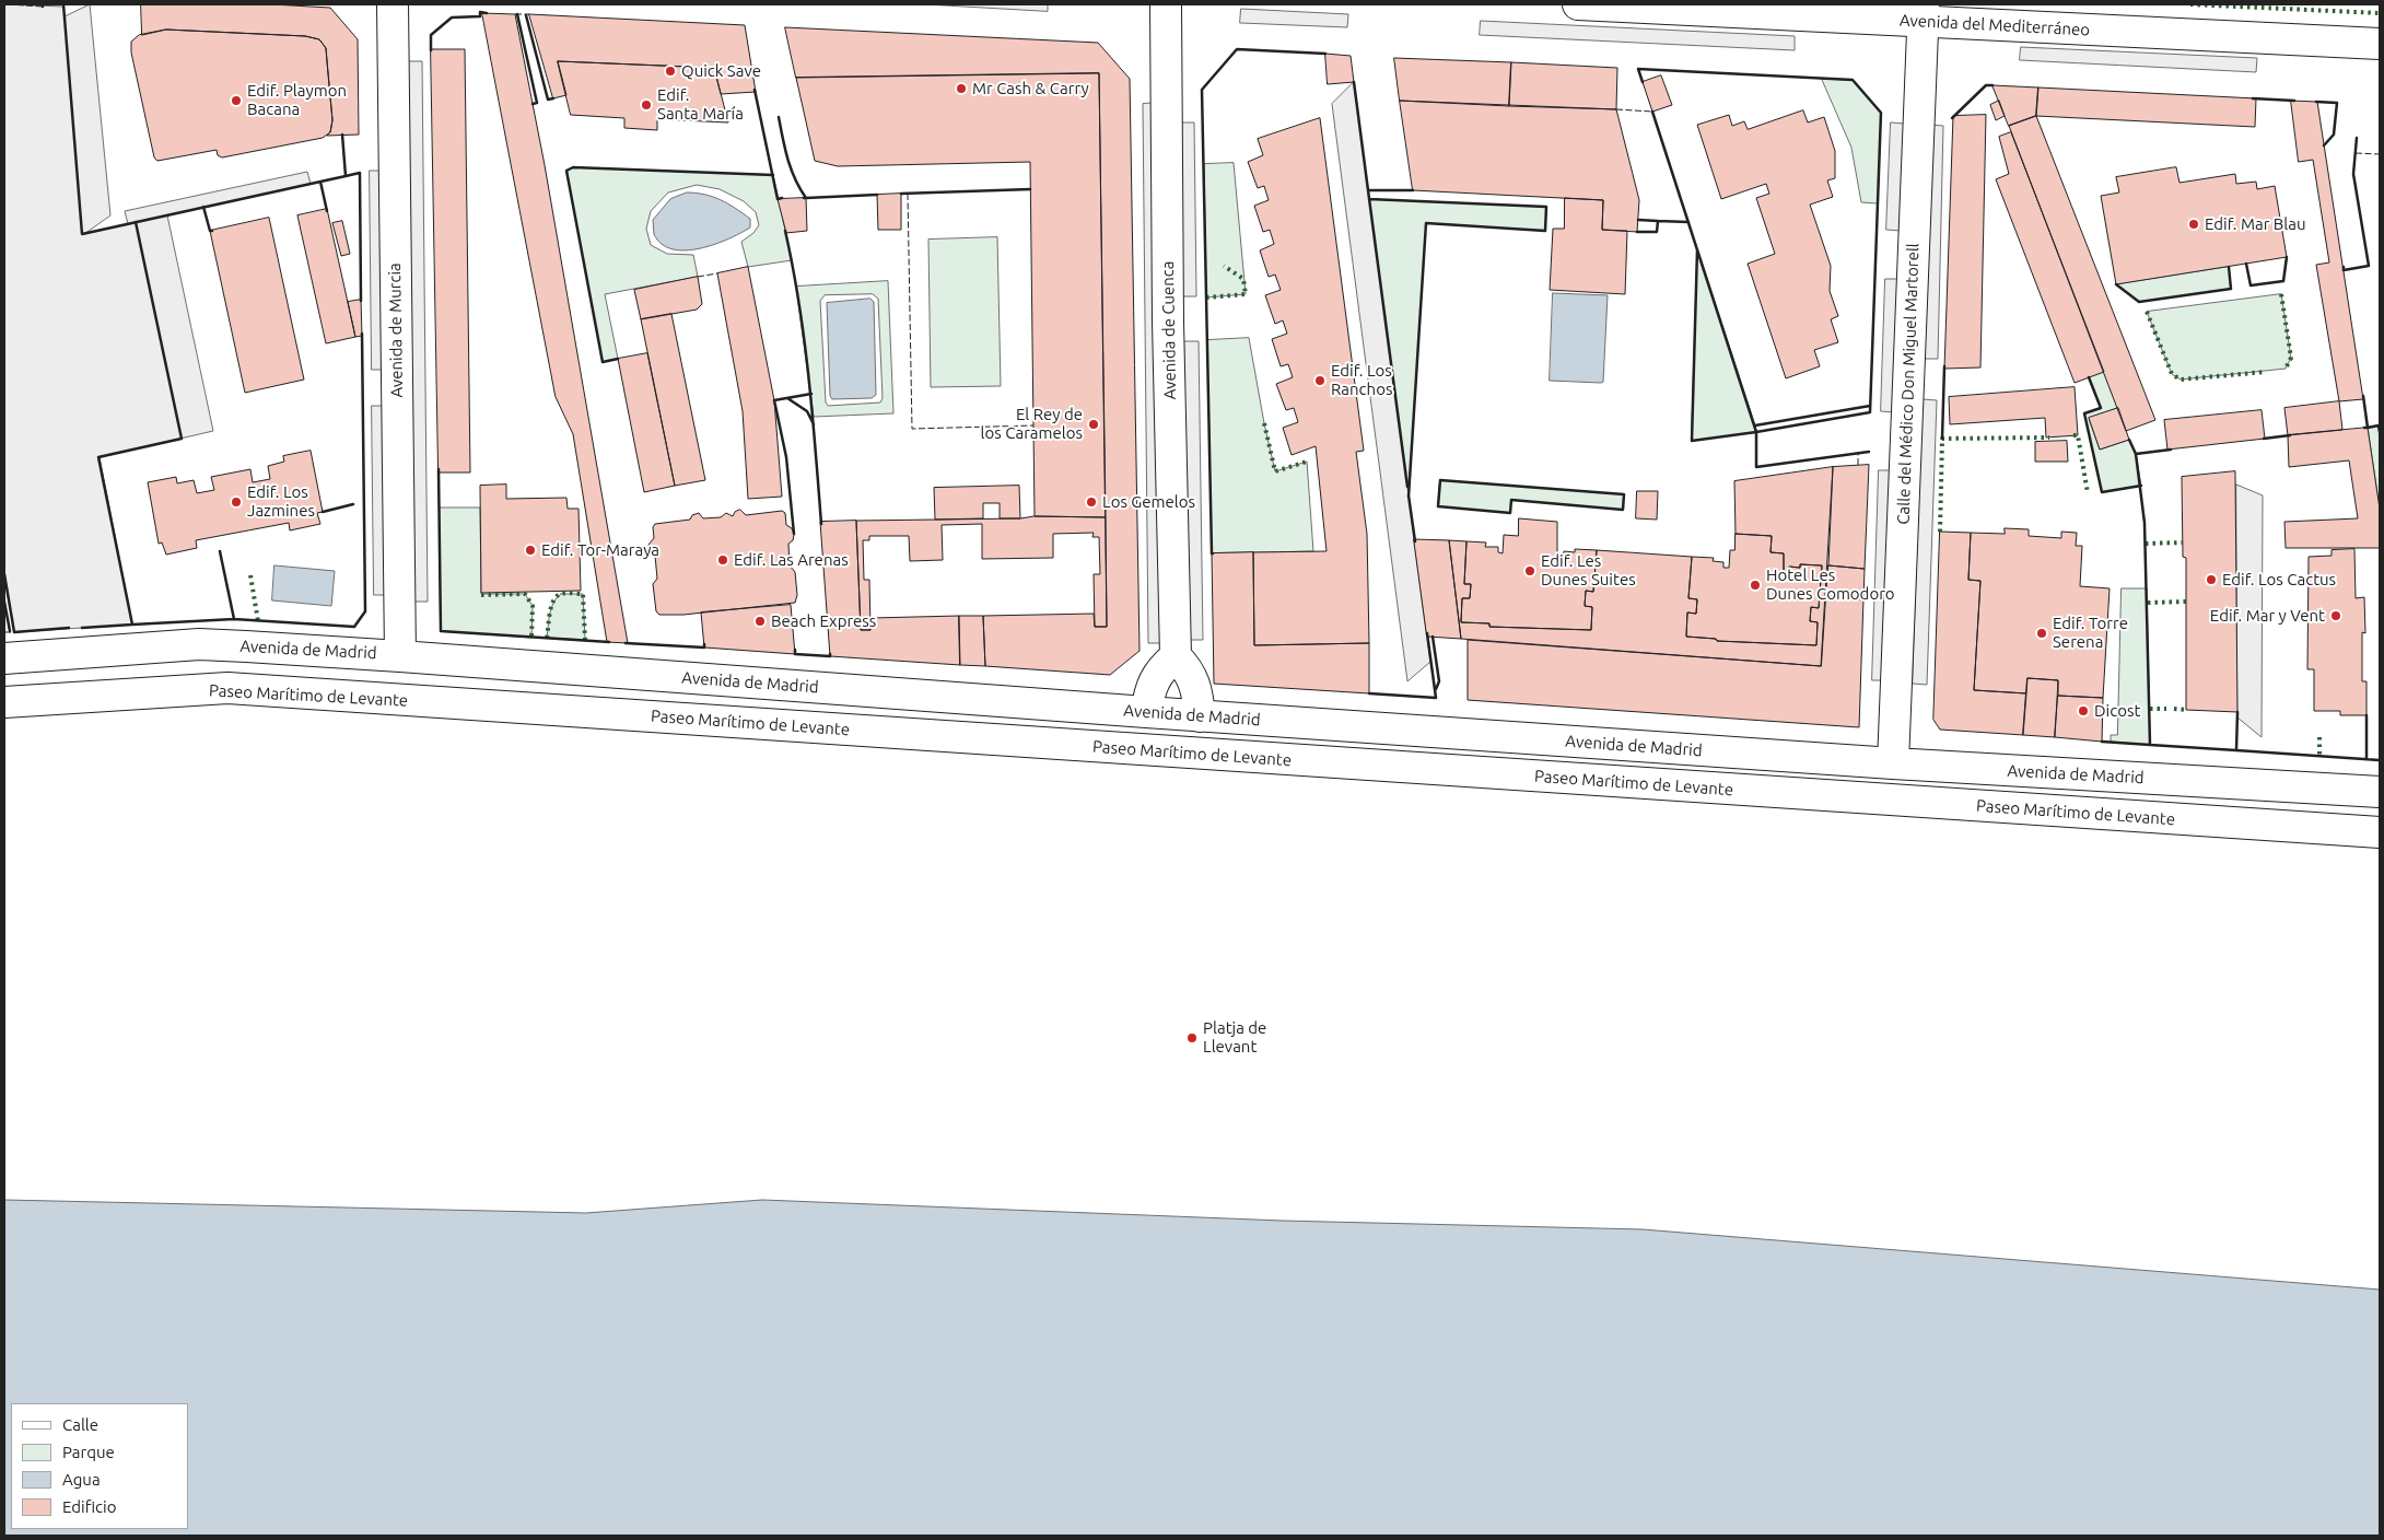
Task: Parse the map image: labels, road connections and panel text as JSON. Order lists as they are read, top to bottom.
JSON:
{
  "streets": {
    "street": [
      "Avenida del Mediterráneo",
      "Avenida de Murcia",
      "Avenida de Cuenca",
      "Calle del Médico Don Miguel Martorell",
      "Avenida de Madrid",
      "Paseo Marítimo de Levante"
    ]
  },
  "crossings": [
    ["Avenida del Mediterráneo", "Calle del Médico Don Miguel Martorell"],
    ["Avenida de Murcia", "Avenida de Madrid"],
    ["Calle del Médico Don Miguel Martorell", "Avenida de Madrid"]
  ],
  "places": [
    "Quick Save",
    "Mr Cash & Carry",
    "Edif. Playmon Bacana",
    "Edif. Santa María",
    "Edif. Mar Blau",
    "Edif. Los Ranchos",
    "El Rey de los Caramelos",
    "Edif. Los Jazmines",
    "Los Gemelos",
    "Edif. Tor-Maraya",
    "Edif. Las Arenas",
    "Edif. Les Dunes Suites",
    "Edif. Los Cactus",
    "Hotel Les Dunes Comodoro",
    "Edif. Mar y Vent",
    "Beach Express",
    "Edif. Torre Serena",
    "Dicost",
    "Platja de Llevant"
  ],
  "legend": [
    "Calle",
    "Parque",
    "Agua",
    "Edificio"
  ]
}
